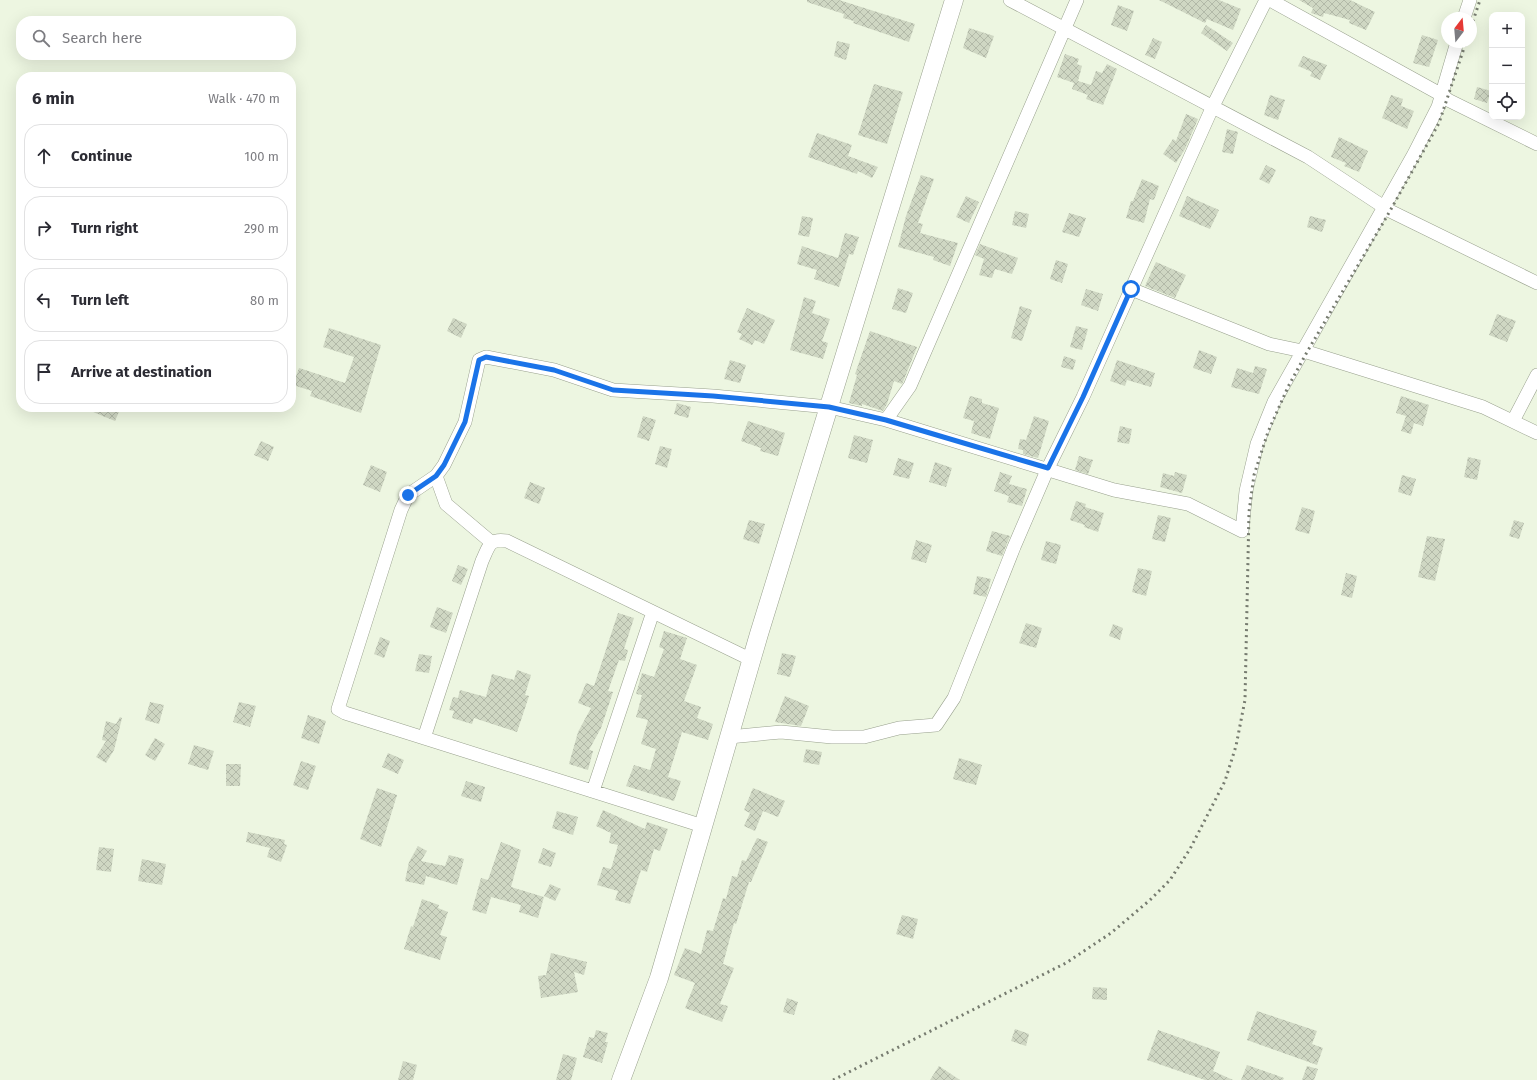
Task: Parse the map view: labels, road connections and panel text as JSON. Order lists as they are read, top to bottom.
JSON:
{
  "north": "top",
  "page": {
    "map_buttons": ["+", "−"],
    "search": "Search here",
    "heading": ["6 min", "Walk · 470 m"],
    "list": [
      ["Continue", "100 m"],
      ["Turn right", "290 m"],
      ["Turn left", "80 m"],
      "Arrive at destination"
    ]
  }
}
